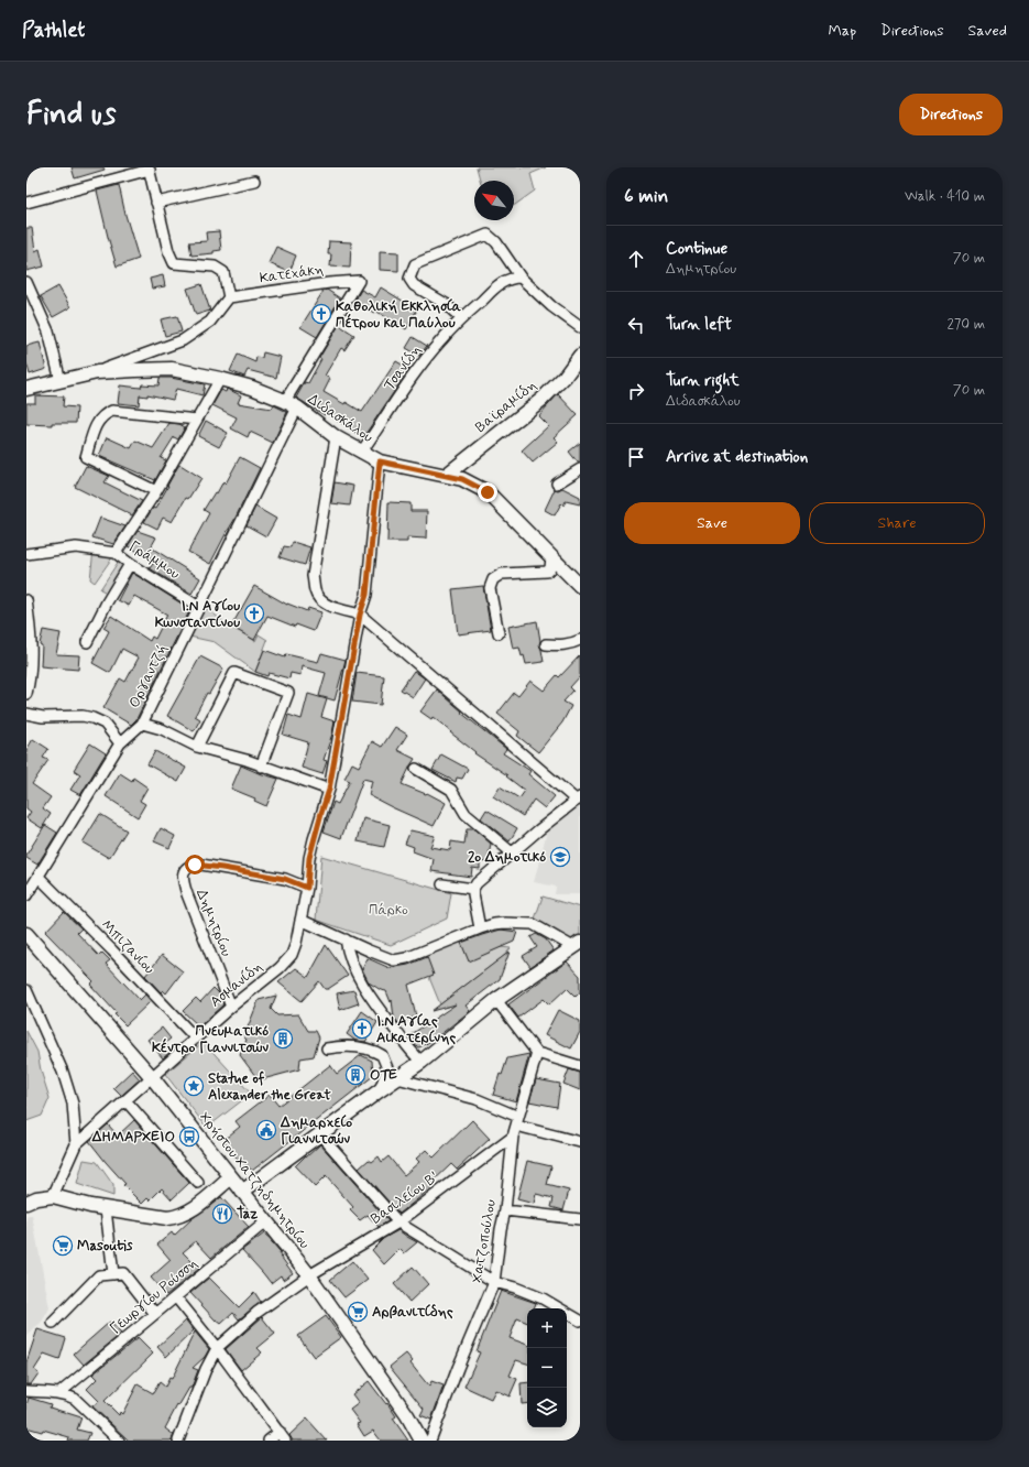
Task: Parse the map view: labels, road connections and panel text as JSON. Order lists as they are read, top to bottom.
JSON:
{
  "streets": {
    "main road": ["Βαϊραμίδη", "Διδασκάλου", "Χρήστου Χατζηδημητρίου"],
    "street": [
      "Κατεχάκη",
      "Τσανίδη",
      "Γράμμου",
      "Οργαντζή",
      "Δημητρίου",
      "Μπιζανίου",
      "Ασμανίδη",
      "Βασιλείου Β'",
      "Χατζοπούλου",
      "Γεωργίου Ρούσση"
    ]
  },
  "crossings": [
    ["Κατεχάκη", "Διδασκάλου"],
    ["Τσανίδη", "Διδασκάλου"],
    ["Βαϊραμίδη", "Διδασκάλου"],
    ["Διδασκάλου", "Οργαντζή"],
    ["Διδασκάλου", "Ασμανίδη"],
    ["Γράμμου", "Οργαντζή"],
    ["Οργαντζή", "Μπιζανίου"],
    ["Δημητρίου", "Ασμανίδη"],
    ["Μπιζανίου", "Ασμανίδη"],
    ["Ασμανίδη", "Χρήστου Χατζηδημητρίου"],
    ["Χρήστου Χατζηδημητρίου", "Βασιλείου Β'"],
    ["Χρήστου Χατζηδημητρίου", "Γεωργίου Ρούσση"],
    ["Βασιλείου Β'", "Χατζοπούλου"]
  ],
  "parks": ["Πάρκο"],
  "places": {
    "church": ["Καθολική Εκκλησία Πέτρου και Παύλου", "Ι.Ν Αγίου Κωνσταντίνου", "Ι.Ν Αγίας Αικατερίνης"],
    "school or university": ["2ο Δημοτικό"],
    "building": ["Πνευματικό Κέντρο Γιαννιτσών", "ΟΤΕ"],
    "place": ["Statue of Alexander the Great"],
    "public building": ["Δημαρχείο Γιαννιτσών"],
    "bus stop": ["ΔΗΜΑΡΧΕΙΟ"],
    "restaurant": ["Taz"],
    "supermarket": ["Masoutis", "Αρβανιτίδης"]
  },
  "north": "top left",
  "page": {
    "header": "Pathlet",
    "nav": ["Map", "Directions", "Saved"],
    "buttons": [
      "Directions",
      ["Save", "Share"]
    ],
    "title": "Find us",
    "heading": ["6 min", "Walk · 410 m"],
    "list": [
      ["Continue", "Δημητρίου", "70 m"],
      ["Turn left", "270 m"],
      ["Turn right", "Διδασκάλου", "70 m"],
      "Arrive at destination"
    ],
    "map_buttons": ["+", "−"]
  }
}
